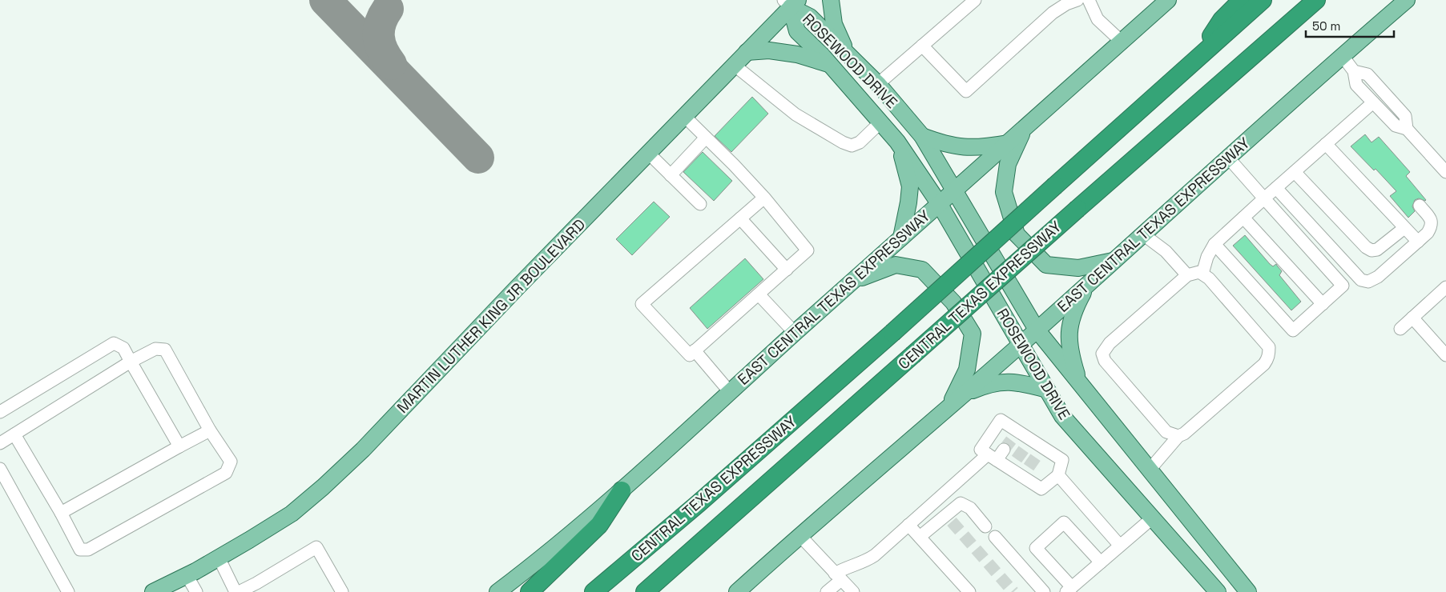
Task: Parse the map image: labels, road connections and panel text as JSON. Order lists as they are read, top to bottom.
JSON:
{
  "streets": {
    "highway": ["CENTRAL TEXAS EXPRESSWAY"],
    "main road": ["ROSEWOOD DRIVE", "EAST CENTRAL TEXAS EXPRESSWAY", "MARTIN LUTHER KING JR BOULEVARD"]
  },
  "crossings": [
    ["ROSEWOOD DRIVE", "EAST CENTRAL TEXAS EXPRESSWAY"],
    ["ROSEWOOD DRIVE", "MARTIN LUTHER KING JR BOULEVARD"]
  ],
  "scale_bar": "50 m"
}
